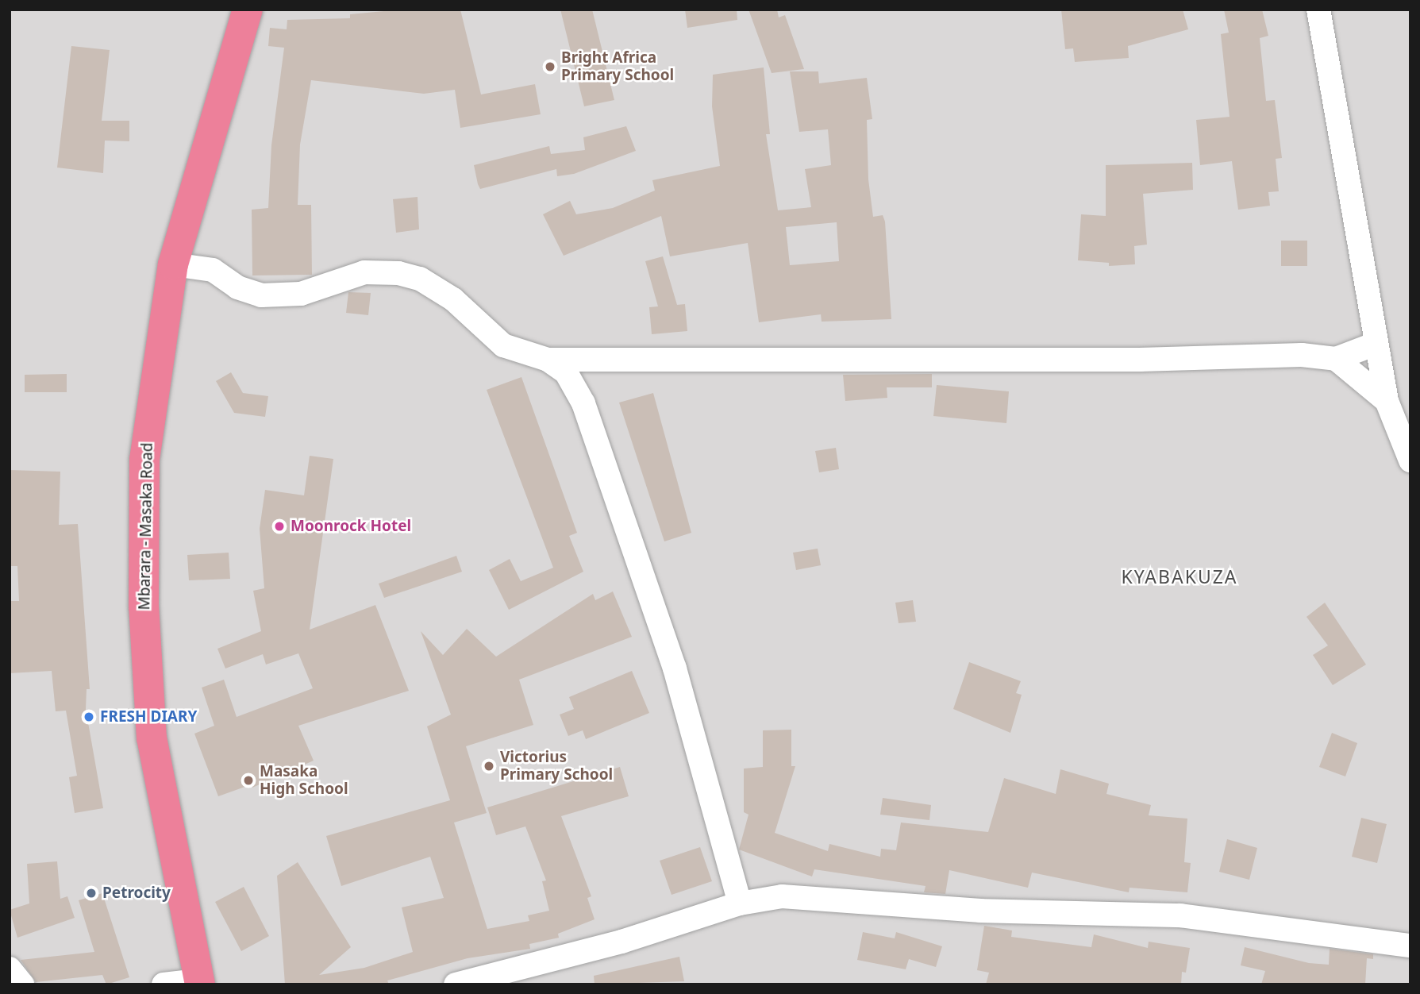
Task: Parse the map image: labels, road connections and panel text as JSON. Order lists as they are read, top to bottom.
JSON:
{
  "streets": {
    "highway": ["Mbarara - Masaka Road"]
  },
  "districts": ["KYABAKUZA"],
  "places": [
    "Bright Africa Primary School",
    "Moonrock Hotel",
    "FRESH DIARY",
    "Victorius Primary School",
    "Masaka High School",
    "Petrocity"
  ]
}
